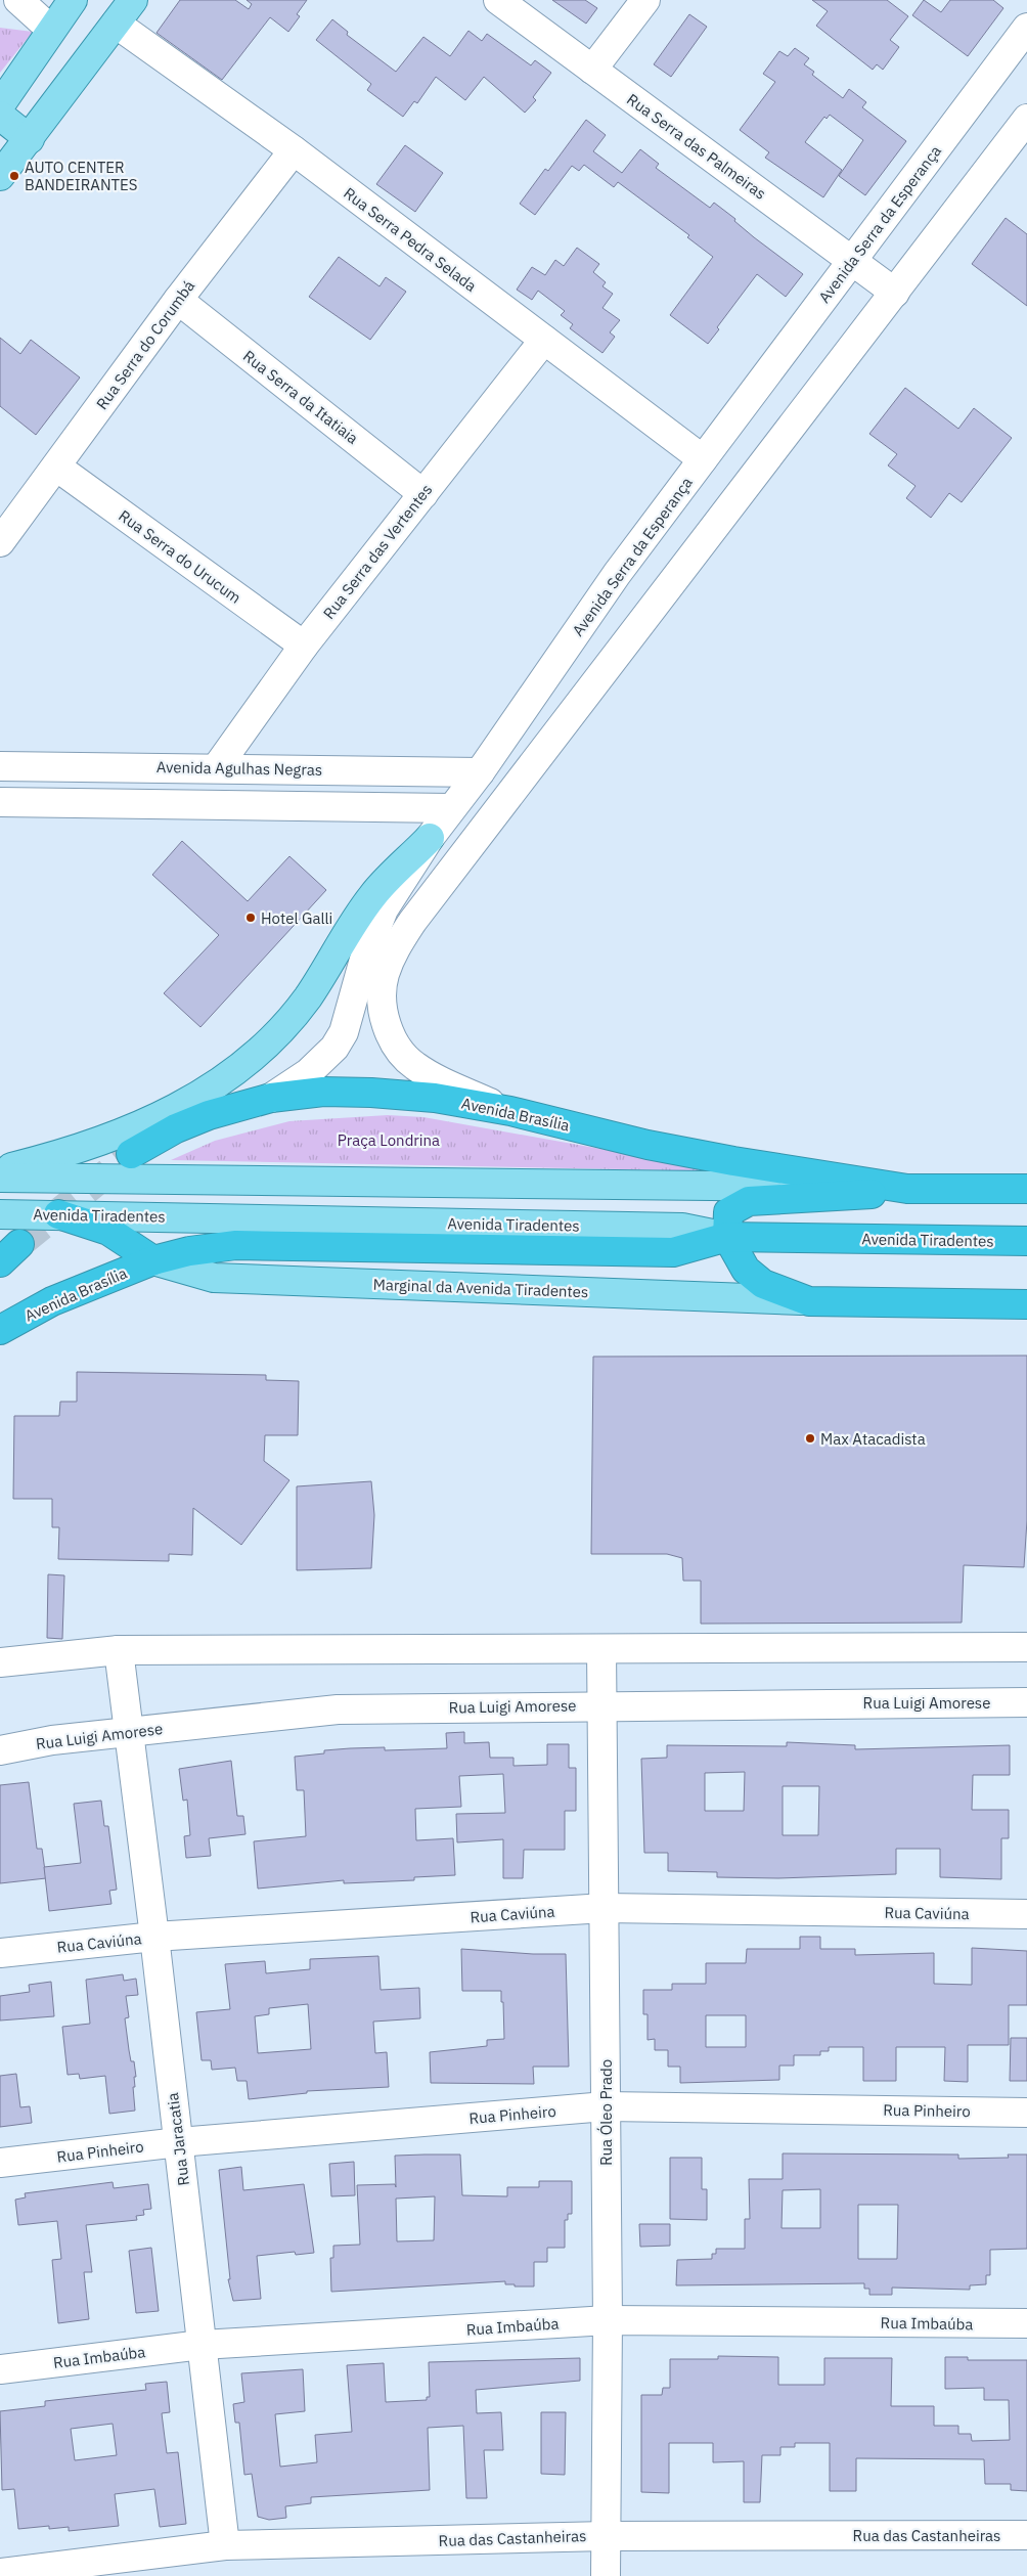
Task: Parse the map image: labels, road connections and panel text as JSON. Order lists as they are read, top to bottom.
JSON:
{
  "streets": {
    "highway": ["Avenida Brasília", "Avenida Tiradentes"],
    "main road": ["Marginal da Avenida Tiradentes"],
    "street": [
      "Rua Serra das Palmeiras",
      "Avenida Serra da Esperança",
      "Rua Serra Pedra Selada",
      "Rua Serra do Corumbá",
      "Rua Serra da Itatiaia",
      "Rua Serra das Vertentes",
      "Rua Serra do Urucum",
      "Avenida Agulhas Negras",
      "Rua Luigi Amorese",
      "Rua Caviúna",
      "Rua Pinheiro",
      "Rua Óleo Prado",
      "Rua Jaracatia",
      "Rua Imbaúba",
      "Rua das Castanheiras"
    ]
  },
  "crossings": [
    ["Rua Serra das Palmeiras", "Avenida Serra da Esperança"],
    ["Avenida Serra da Esperança", "Rua Serra Pedra Selada"],
    ["Avenida Serra da Esperança", "Avenida Agulhas Negras"],
    ["Avenida Serra da Esperança", "Avenida Brasília"],
    ["Rua Serra Pedra Selada", "Rua Serra do Corumbá"],
    ["Rua Serra Pedra Selada", "Rua Serra das Vertentes"],
    ["Rua Serra do Corumbá", "Rua Serra da Itatiaia"],
    ["Rua Serra do Corumbá", "Rua Serra do Urucum"],
    ["Rua Serra da Itatiaia", "Rua Serra das Vertentes"],
    ["Rua Serra das Vertentes", "Rua Serra do Urucum"],
    ["Rua Serra das Vertentes", "Avenida Agulhas Negras"],
    ["Avenida Brasília", "Avenida Tiradentes"],
    ["Avenida Brasília", "Marginal da Avenida Tiradentes"],
    ["Rua Luigi Amorese", "Rua Óleo Prado"],
    ["Rua Luigi Amorese", "Rua Jaracatia"],
    ["Rua Caviúna", "Rua Óleo Prado"],
    ["Rua Caviúna", "Rua Jaracatia"],
    ["Rua Pinheiro", "Rua Óleo Prado"],
    ["Rua Pinheiro", "Rua Jaracatia"],
    ["Rua Óleo Prado", "Rua Imbaúba"],
    ["Rua Óleo Prado", "Rua das Castanheiras"],
    ["Rua Jaracatia", "Rua Imbaúba"],
    ["Rua Jaracatia", "Rua das Castanheiras"]
  ],
  "parks": ["Praça Londrina"],
  "places": ["AUTO CENTER BANDEIRANTES", "Hotel Galli", "Max Atacadista"]
}
